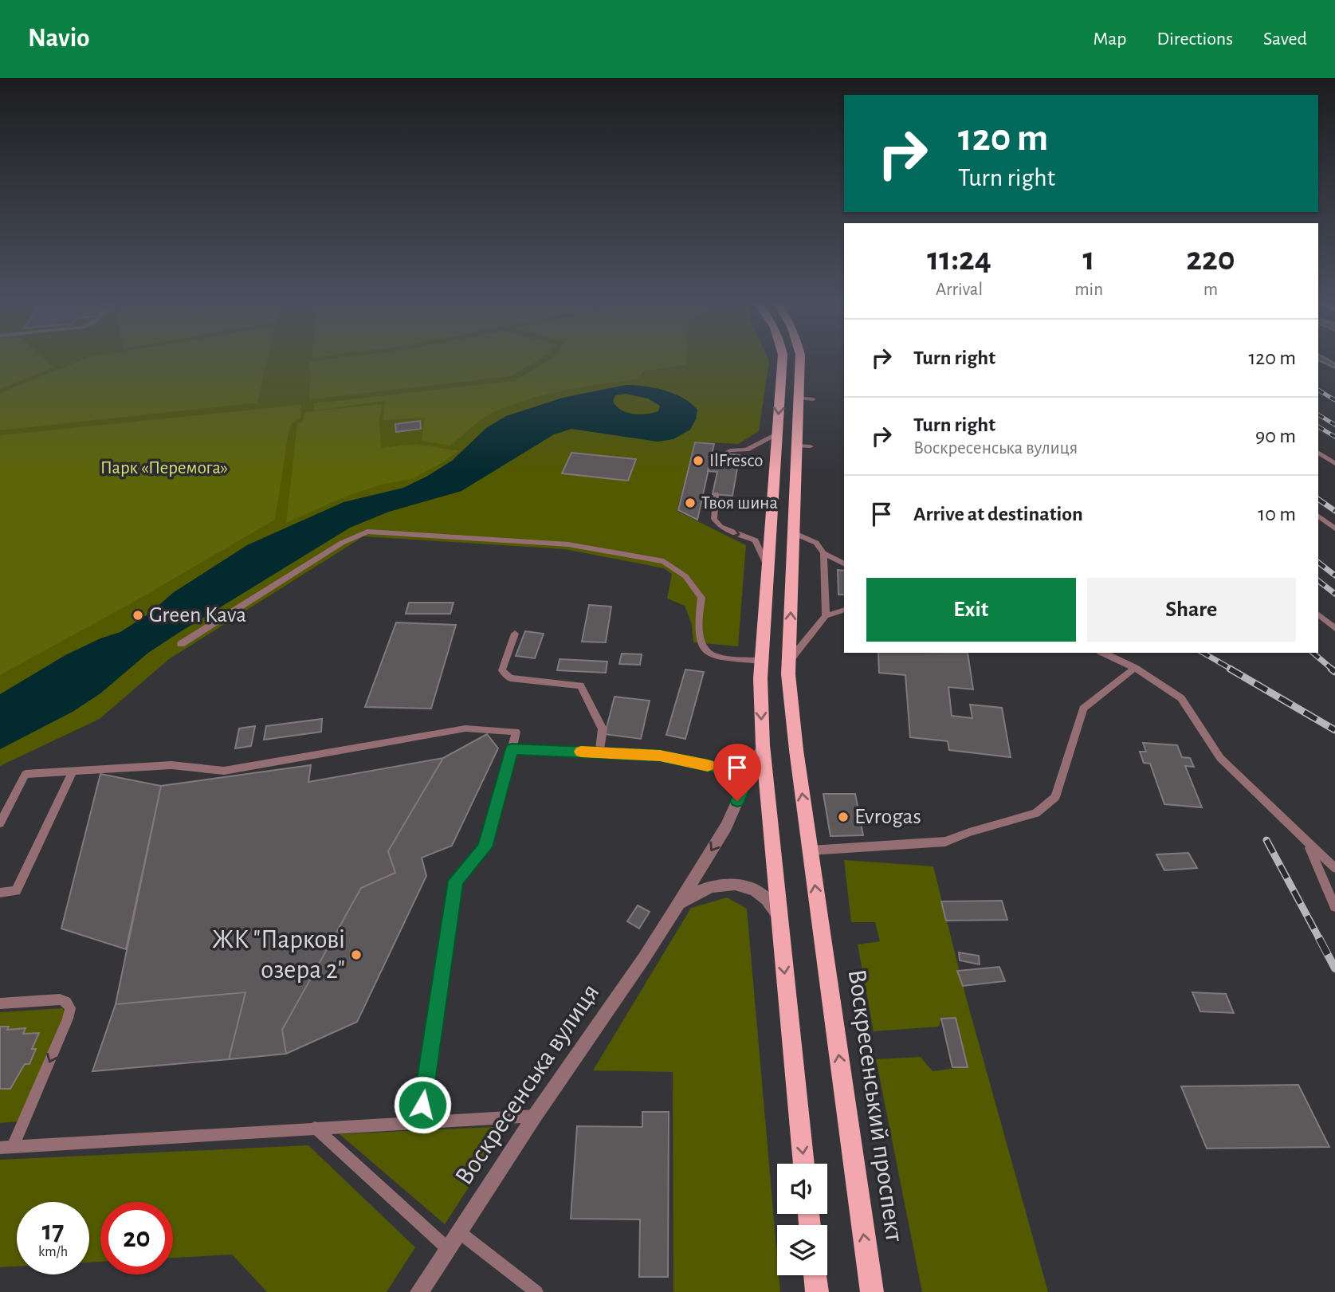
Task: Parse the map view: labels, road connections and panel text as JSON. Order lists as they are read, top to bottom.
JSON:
{
  "streets": {
    "main road": ["Воскресенський проспект"],
    "street": ["Воскресенська вулиця"]
  },
  "parks": ["Парк «Перемога»"],
  "places": [
    "IlFresco",
    "Твоя шина",
    "Green Kava",
    "Evrogas",
    "ЖК \"Паркові озера 2\""
  ],
  "page": {
    "header": "Navio",
    "nav": ["Map", "Directions", "Saved"],
    "turn": ["120 m", "Turn right"],
    "eta": [
      "11:24",
      "Arrival",
      "1",
      "min",
      "220",
      "m"
    ],
    "list": [
      {
        "name": "Turn right",
        "value": "120 m"
      },
      {
        "name": "Turn right",
        "note": "Воскресенська вулиця",
        "value": "90 m"
      },
      {
        "name": "Arrive at destination",
        "value": "10 m"
      }
    ],
    "buttons": ["Exit", "Share"],
    "speed": "17 km/h",
    "limit": "20"
  }
}
